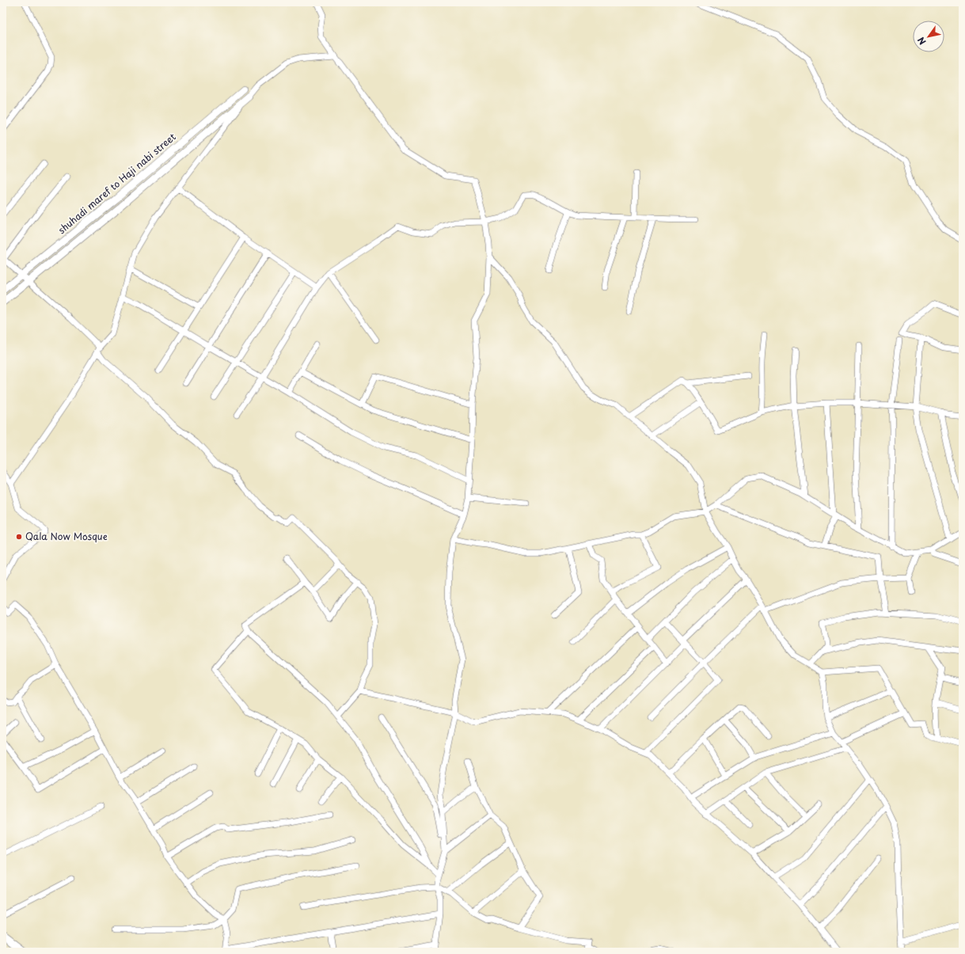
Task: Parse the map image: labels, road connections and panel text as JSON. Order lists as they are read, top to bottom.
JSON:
{
  "streets": {
    "main road": ["shuhadi maref to Haji nabi street"]
  },
  "places": ["Qala Now Mosque"],
  "north": "bottom left"
}
